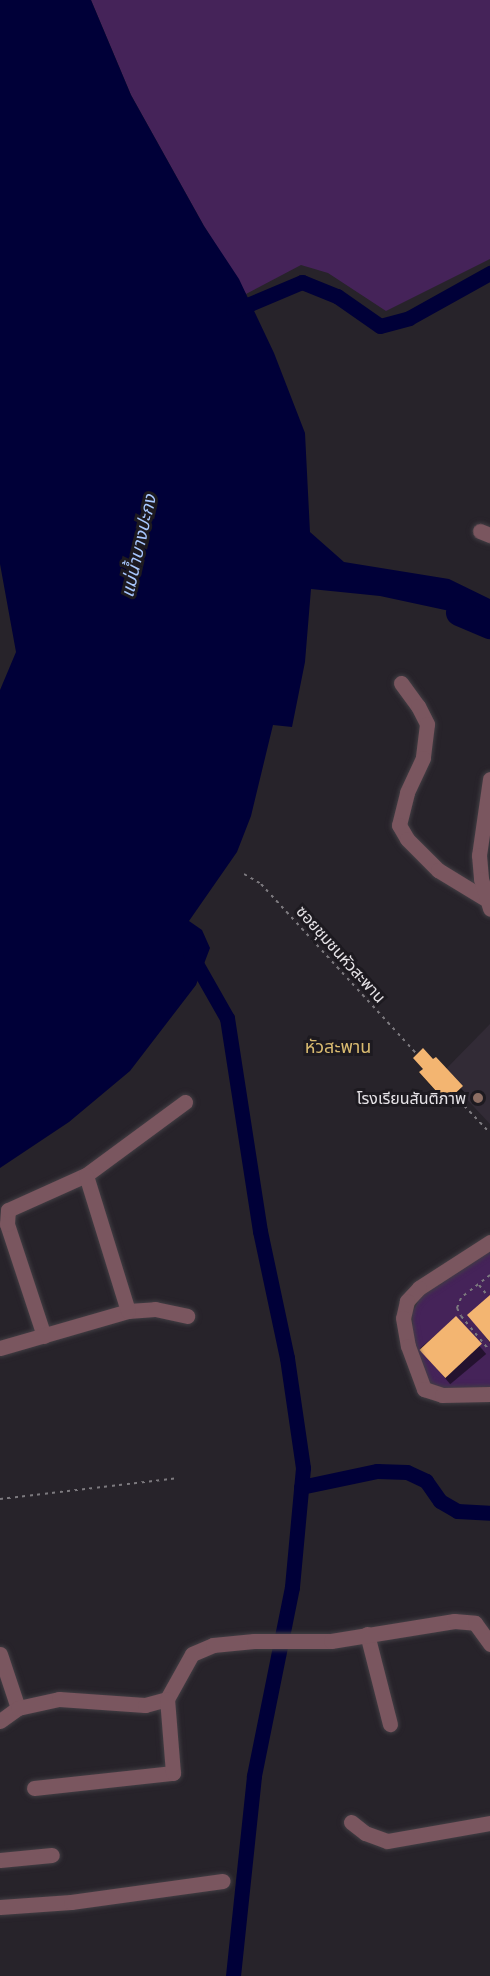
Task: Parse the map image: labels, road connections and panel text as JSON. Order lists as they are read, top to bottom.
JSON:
{
  "streets": {
    "path": ["ซอยชุมชนหัวสะพาน"]
  },
  "districts": ["หัวสะพาน"],
  "water": ["แม่น้ำบางปะกง"],
  "places": ["โรงเรียนสันติภาพ"]
}
